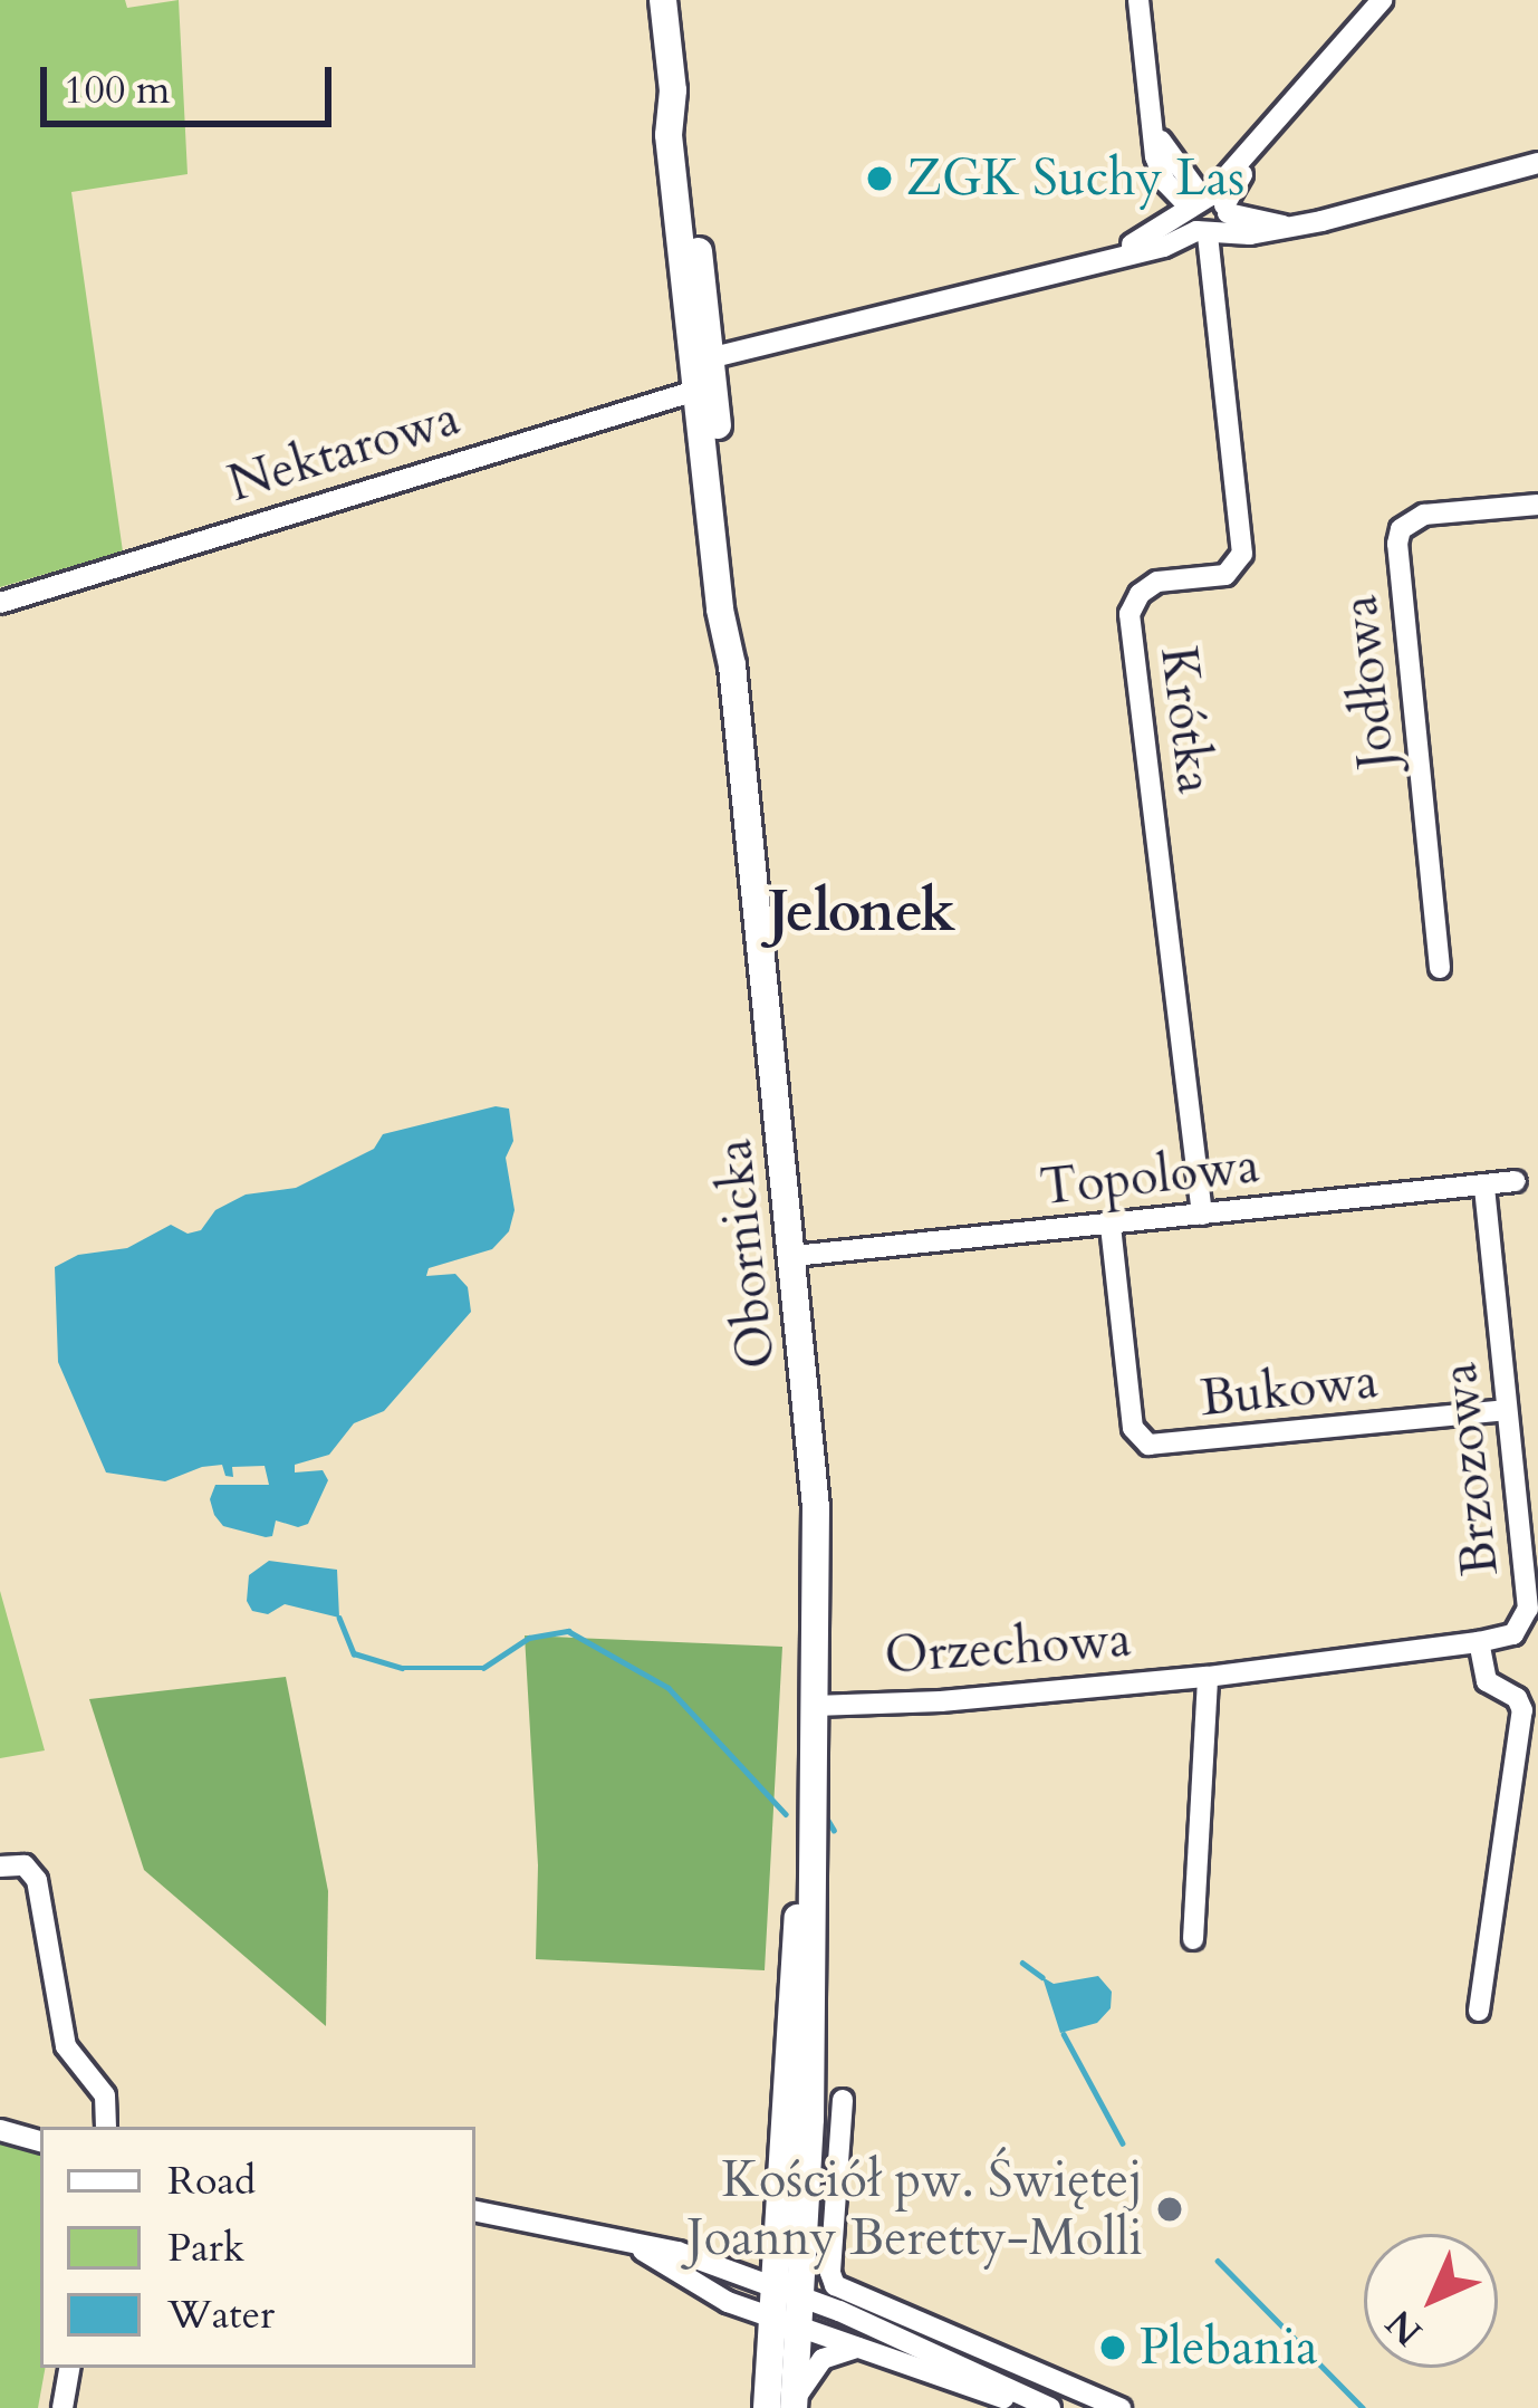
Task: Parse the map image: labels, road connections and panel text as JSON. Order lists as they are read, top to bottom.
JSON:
{
  "streets": {
    "main road": ["Obornicka"],
    "street": [
      "Nektarowa",
      "Jodłowa",
      "Krótka",
      "Topolowa",
      "Bukowa",
      "Brzozowa",
      "Orzechowa"
    ]
  },
  "crossings": [
    ["Nektarowa", "Krótka"],
    ["Nektarowa", "Obornicka"],
    ["Krótka", "Topolowa"],
    ["Topolowa", "Obornicka"],
    ["Topolowa", "Bukowa"],
    ["Topolowa", "Brzozowa"],
    ["Obornicka", "Orzechowa"],
    ["Bukowa", "Brzozowa"],
    ["Brzozowa", "Orzechowa"]
  ],
  "districts": ["Jelonek"],
  "places": ["ZGK Suchy Las", "Kościół pw. Świętej Joanny Beretty-Molli", "Plebania"],
  "legend": ["Road", "Park", "Water"],
  "scale_bar": "100 m",
  "north": "bottom left"
}
